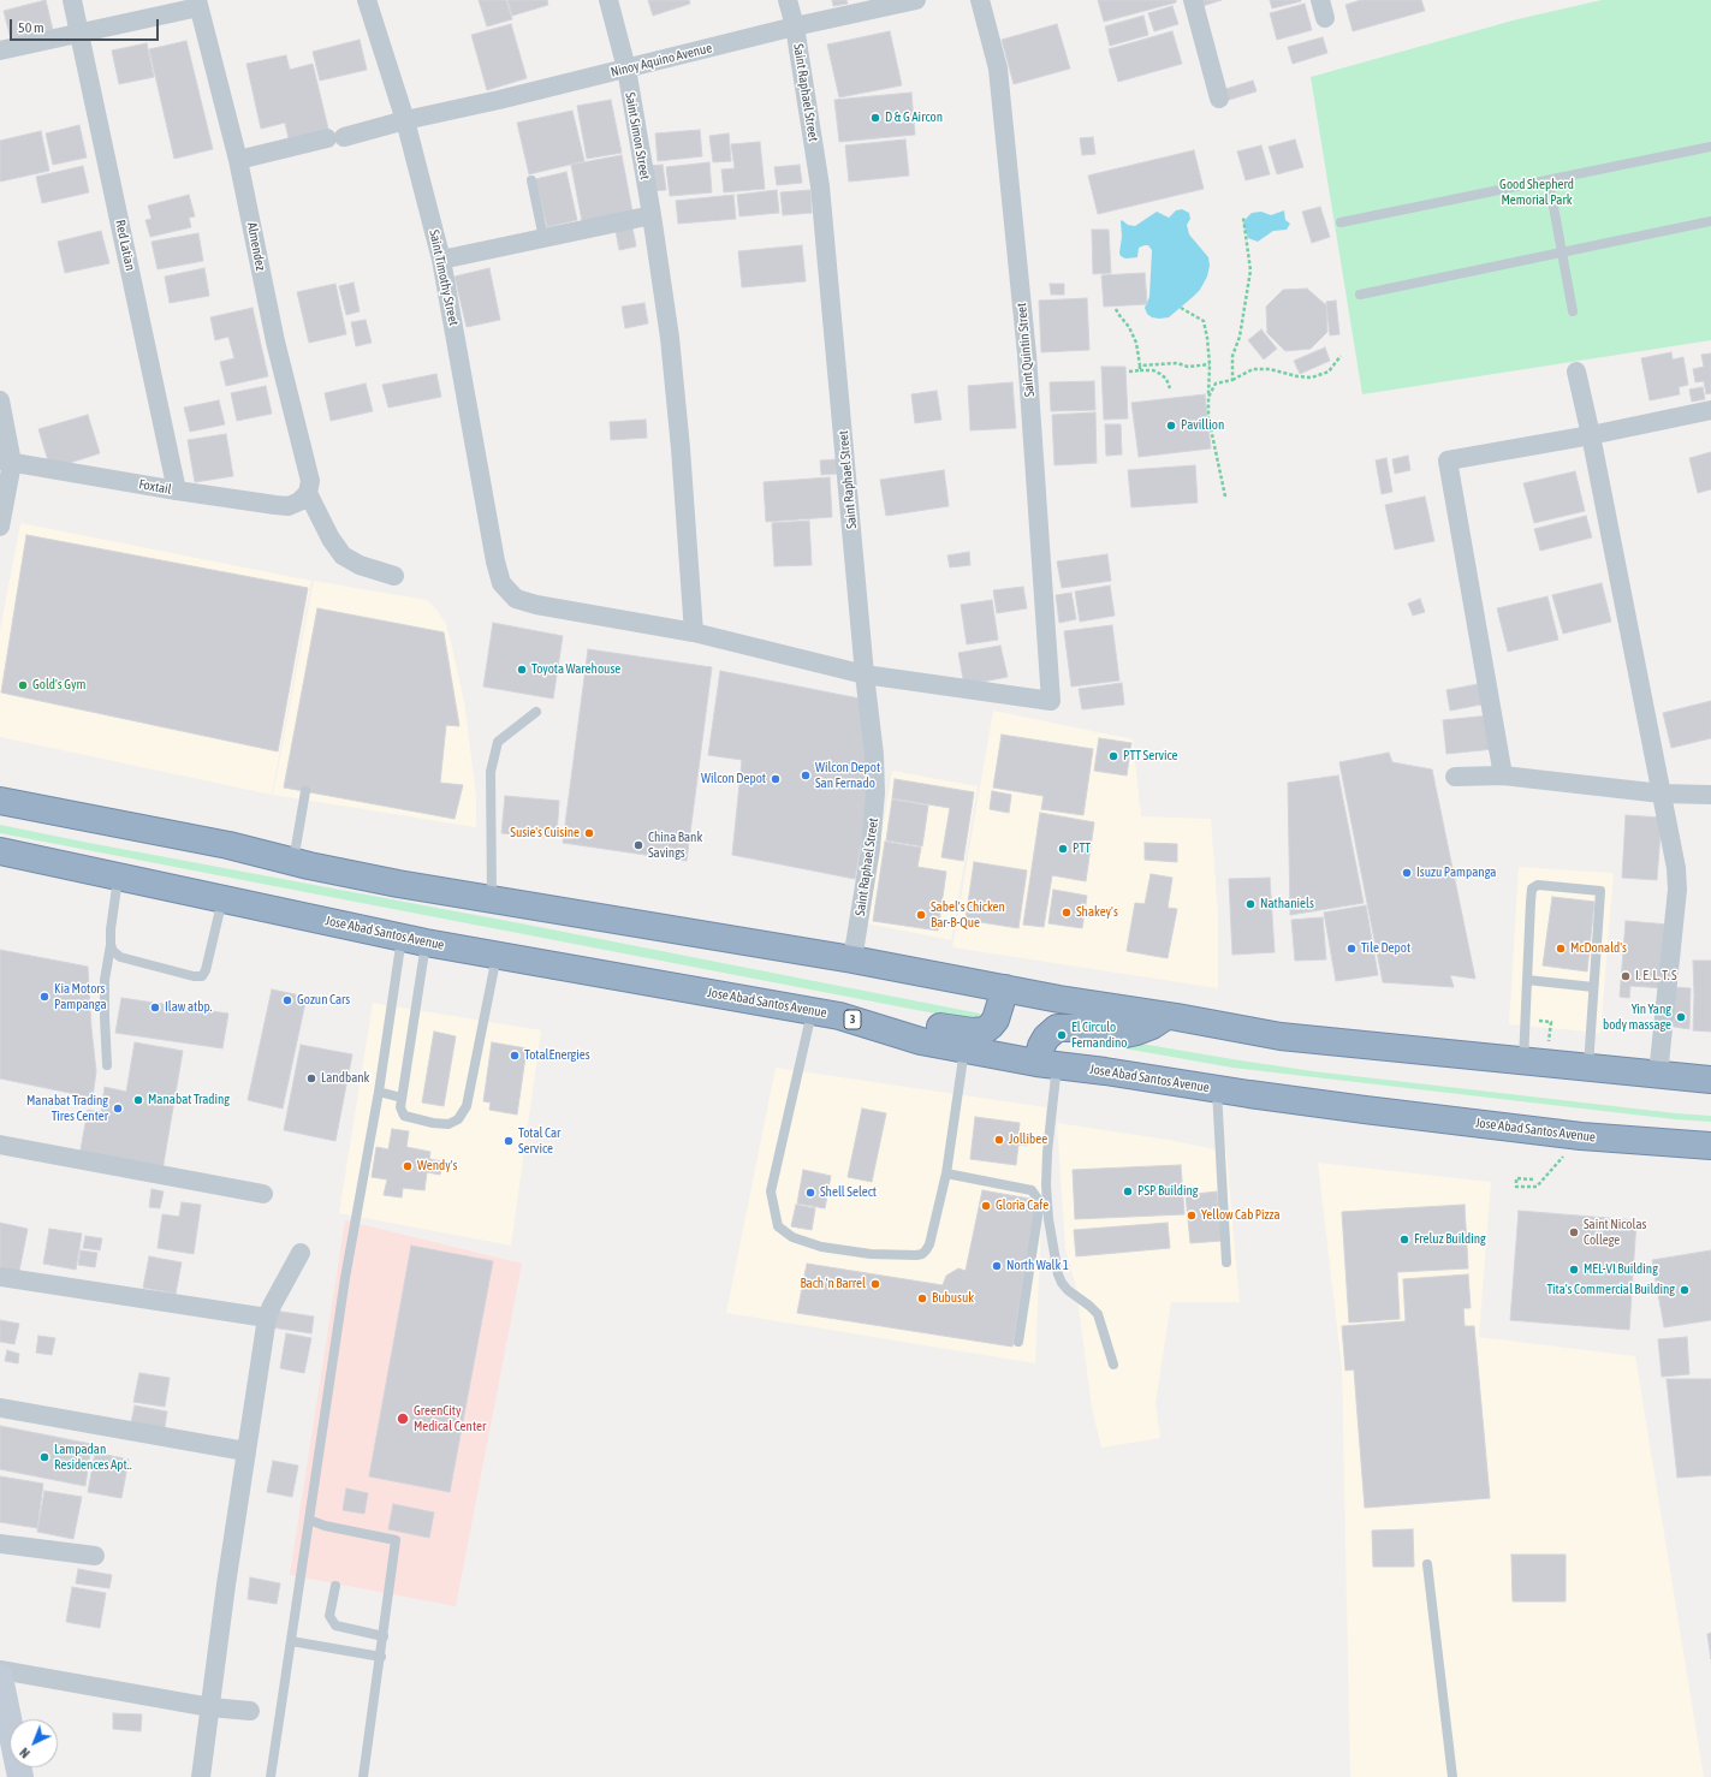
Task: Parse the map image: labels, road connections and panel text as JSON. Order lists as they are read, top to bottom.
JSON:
{
  "streets": {
    "highway": ["Jose Abad Santos Avenue", "3"],
    "street": [
      "Ninoy Aquino Avenue",
      "Saint Raphael Street",
      "Saint Simon Street",
      "Red Latian",
      "Almendez",
      "Saint Timothy Street",
      "Saint Quintin Street",
      "Foxtail"
    ]
  },
  "crossings": [
    ["Ninoy Aquino Avenue", "Saint Raphael Street"],
    ["Ninoy Aquino Avenue", "Saint Simon Street"],
    ["Ninoy Aquino Avenue", "Almendez"],
    ["Ninoy Aquino Avenue", "Saint Timothy Street"],
    ["Saint Raphael Street", "Saint Timothy Street"],
    ["Saint Simon Street", "Saint Timothy Street"],
    ["Red Latian", "Foxtail"],
    ["Almendez", "Foxtail"],
    ["Saint Timothy Street", "Saint Quintin Street"]
  ],
  "parks": ["Good Shepherd Memorial Park"],
  "places": [
    "D & G Aircon",
    "Pavillion",
    "Toyota Warehouse",
    "Gold's Gym",
    "PTT Service",
    "Wilcon Depot San Fernado",
    "Wilcon Depot",
    "Susie's Cuisine",
    "China Bank Savings",
    "PTT",
    "Isuzu Pampanga",
    "Nathaniels",
    "Shakey's",
    "Sabel's Chicken Bar-B-Que",
    "Tile Depot",
    "McDonald's",
    "I. E. L. T. S",
    "Kia Motors Pampanga",
    "Gozun Cars",
    "Ilaw atbp.",
    "Yin Yang body massage",
    "El Circulo Fernandino",
    "TotalEnergies",
    "Landbank",
    "Manabat Trading",
    "Manabat Trading Tires Center",
    "Jollibee",
    "Total Car Service",
    "Wendy's",
    "PSP Building",
    "Shell Select",
    "Gloria Cafe",
    "Yellow Cab Pizza",
    "Saint Nicolas College",
    "Freluz Building",
    "North Walk 1",
    "MEL-VI Building",
    "Bach 'n Barrel",
    "Tita's Commercial Building",
    "Bubusuk",
    "GreenCity Medical Center",
    "Lampadan Residences Apt.."
  ],
  "scale_bar": "50 m",
  "north": "bottom left"
}
